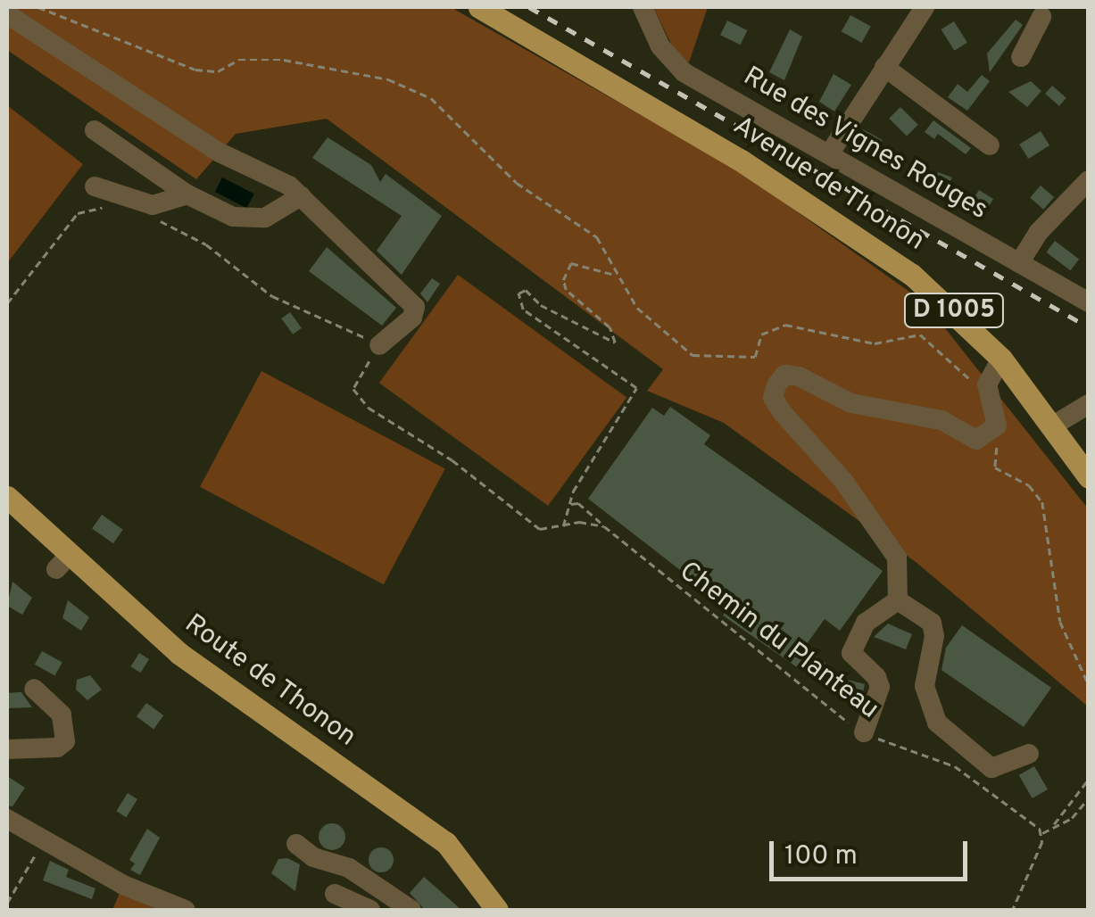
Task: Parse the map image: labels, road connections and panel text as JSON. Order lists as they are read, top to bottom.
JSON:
{
  "streets": {
    "main road": ["Avenue de Thonon", "D 1005", "Route de Thonon"],
    "street": ["Rue des Vignes Rouges"],
    "path": ["Chemin du Planteau"]
  },
  "scale_bar": "100 m"
}
